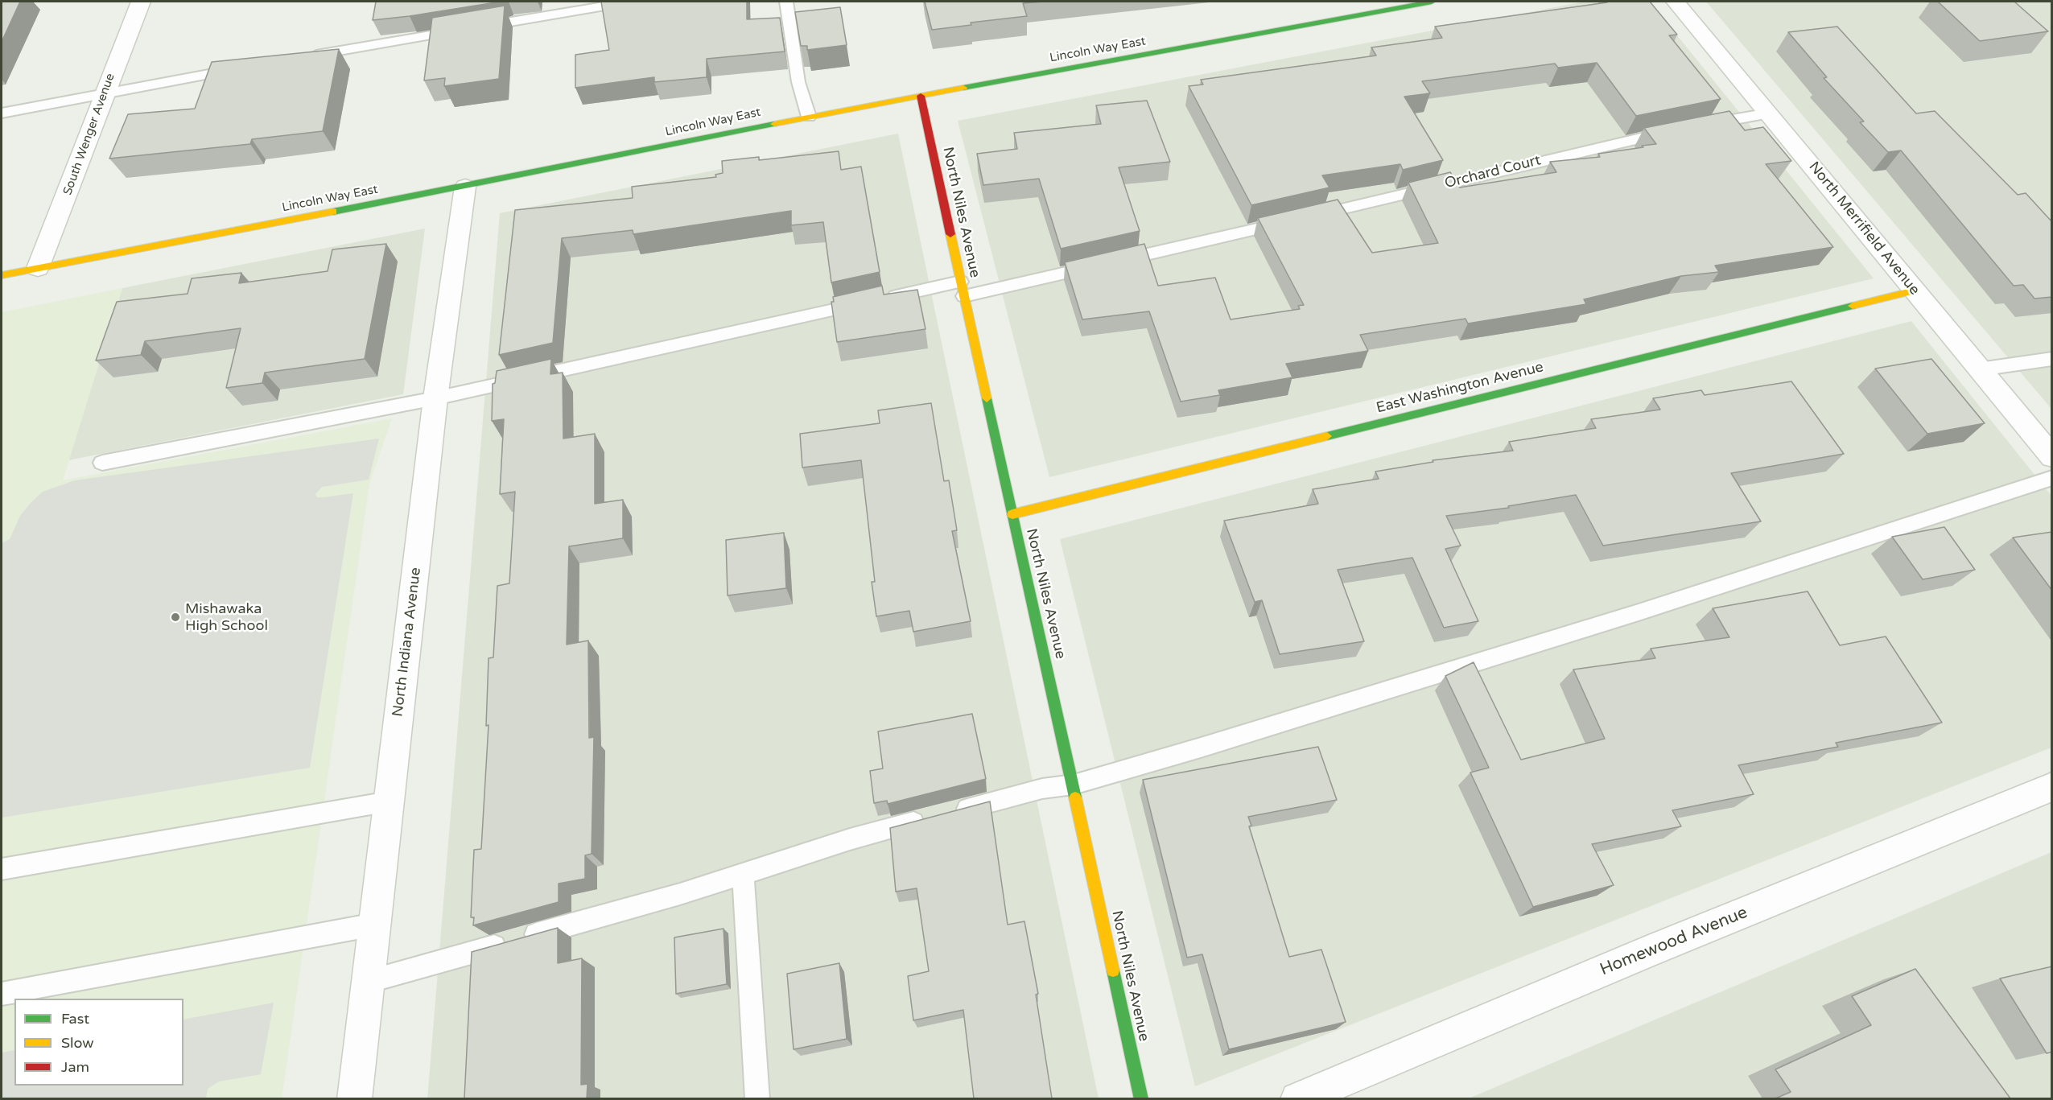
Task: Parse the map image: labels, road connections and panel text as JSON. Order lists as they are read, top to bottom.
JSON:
{
  "streets": {
    "street": [
      "Lincoln Way East",
      "South Wenger Avenue",
      "North Niles Avenue",
      "North Merrifield Avenue",
      "East Washington Avenue",
      "North Indiana Avenue",
      "Homewood Avenue"
    ],
    "lane": ["Orchard Court"]
  },
  "crossings": [
    ["Lincoln Way East", "South Wenger Avenue"],
    ["Lincoln Way East", "North Niles Avenue"],
    ["Lincoln Way East", "North Indiana Avenue"],
    ["North Niles Avenue", "East Washington Avenue"],
    ["North Merrifield Avenue", "East Washington Avenue"]
  ],
  "places": ["Mishawaka High School"],
  "legend": ["Fast", "Slow", "Jam"]
}
